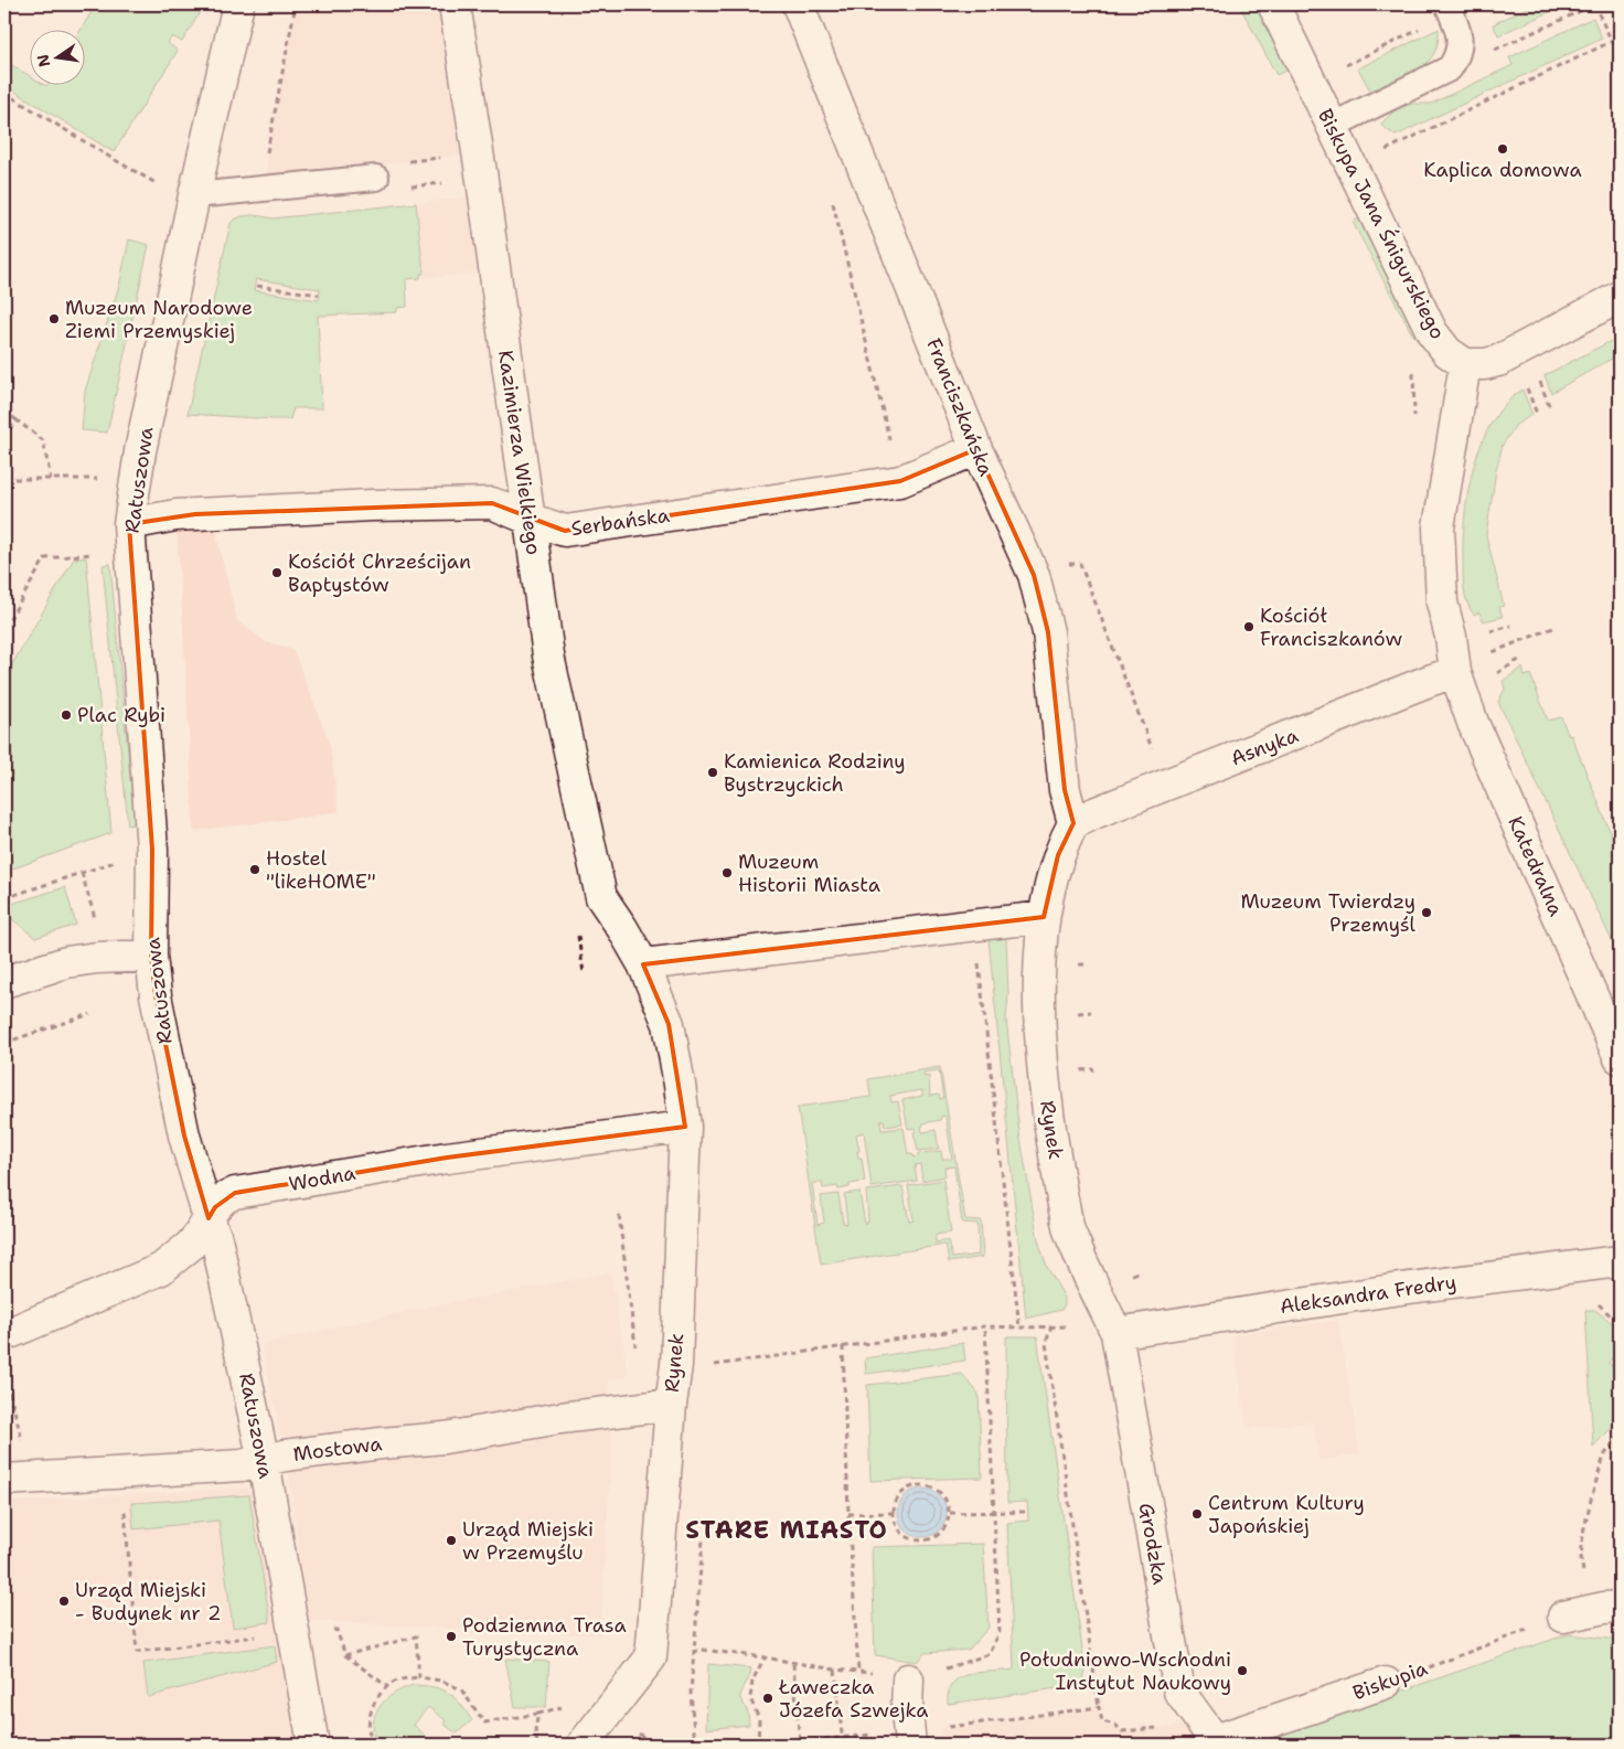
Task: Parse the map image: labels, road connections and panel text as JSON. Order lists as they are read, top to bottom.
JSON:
{
  "streets": {
    "street": [
      "Biskupa Jana Śnigurskiego",
      "Franciszkańska",
      "Kazimierza Wielkiego",
      "Ratuszowa",
      "Serbańska",
      "Asnyka",
      "Katedralna",
      "Rynek",
      "Wodna",
      "Aleksandra Fredry",
      "Mostowa",
      "Grodzka",
      "Biskupia"
    ]
  },
  "crossings": [
    ["Franciszkańska", "Serbańska"],
    ["Franciszkańska", "Asnyka"],
    ["Franciszkańska", "Rynek"],
    ["Kazimierza Wielkiego", "Serbańska"],
    ["Kazimierza Wielkiego", "Rynek"],
    ["Ratuszowa", "Serbańska"],
    ["Ratuszowa", "Wodna"],
    ["Ratuszowa", "Mostowa"],
    ["Asnyka", "Katedralna"],
    ["Asnyka", "Rynek"],
    ["Rynek", "Wodna"],
    ["Rynek", "Aleksandra Fredry"],
    ["Rynek", "Mostowa"],
    ["Rynek", "Grodzka"],
    ["Aleksandra Fredry", "Grodzka"],
    ["Grodzka", "Biskupia"]
  ],
  "districts": ["STARE MIASTO"],
  "places": [
    "Kaplica domowa",
    "Muzeum Narodowe Ziemi Przemyskiej",
    "Kościół Chrześcijan Baptystów",
    "Kościół Franciszkanów",
    "Plac Rybi",
    "Kamienica Rodziny Bystrzyckich",
    "Hostel \"likeHOME\"",
    "Muzeum Historii Miasta",
    "Muzeum Twierdzy Przemyśl",
    "Centrum Kultury Japońskiej",
    "Urząd Miejski w Przemyślu",
    "Urząd Miejski - Budynek nr 2",
    "Podziemna Trasa Turystyczna",
    "Południowo-Wschodni Instytut Naukowy",
    "Ławeczka Józefa Szwejka"
  ],
  "north": "left"
}
